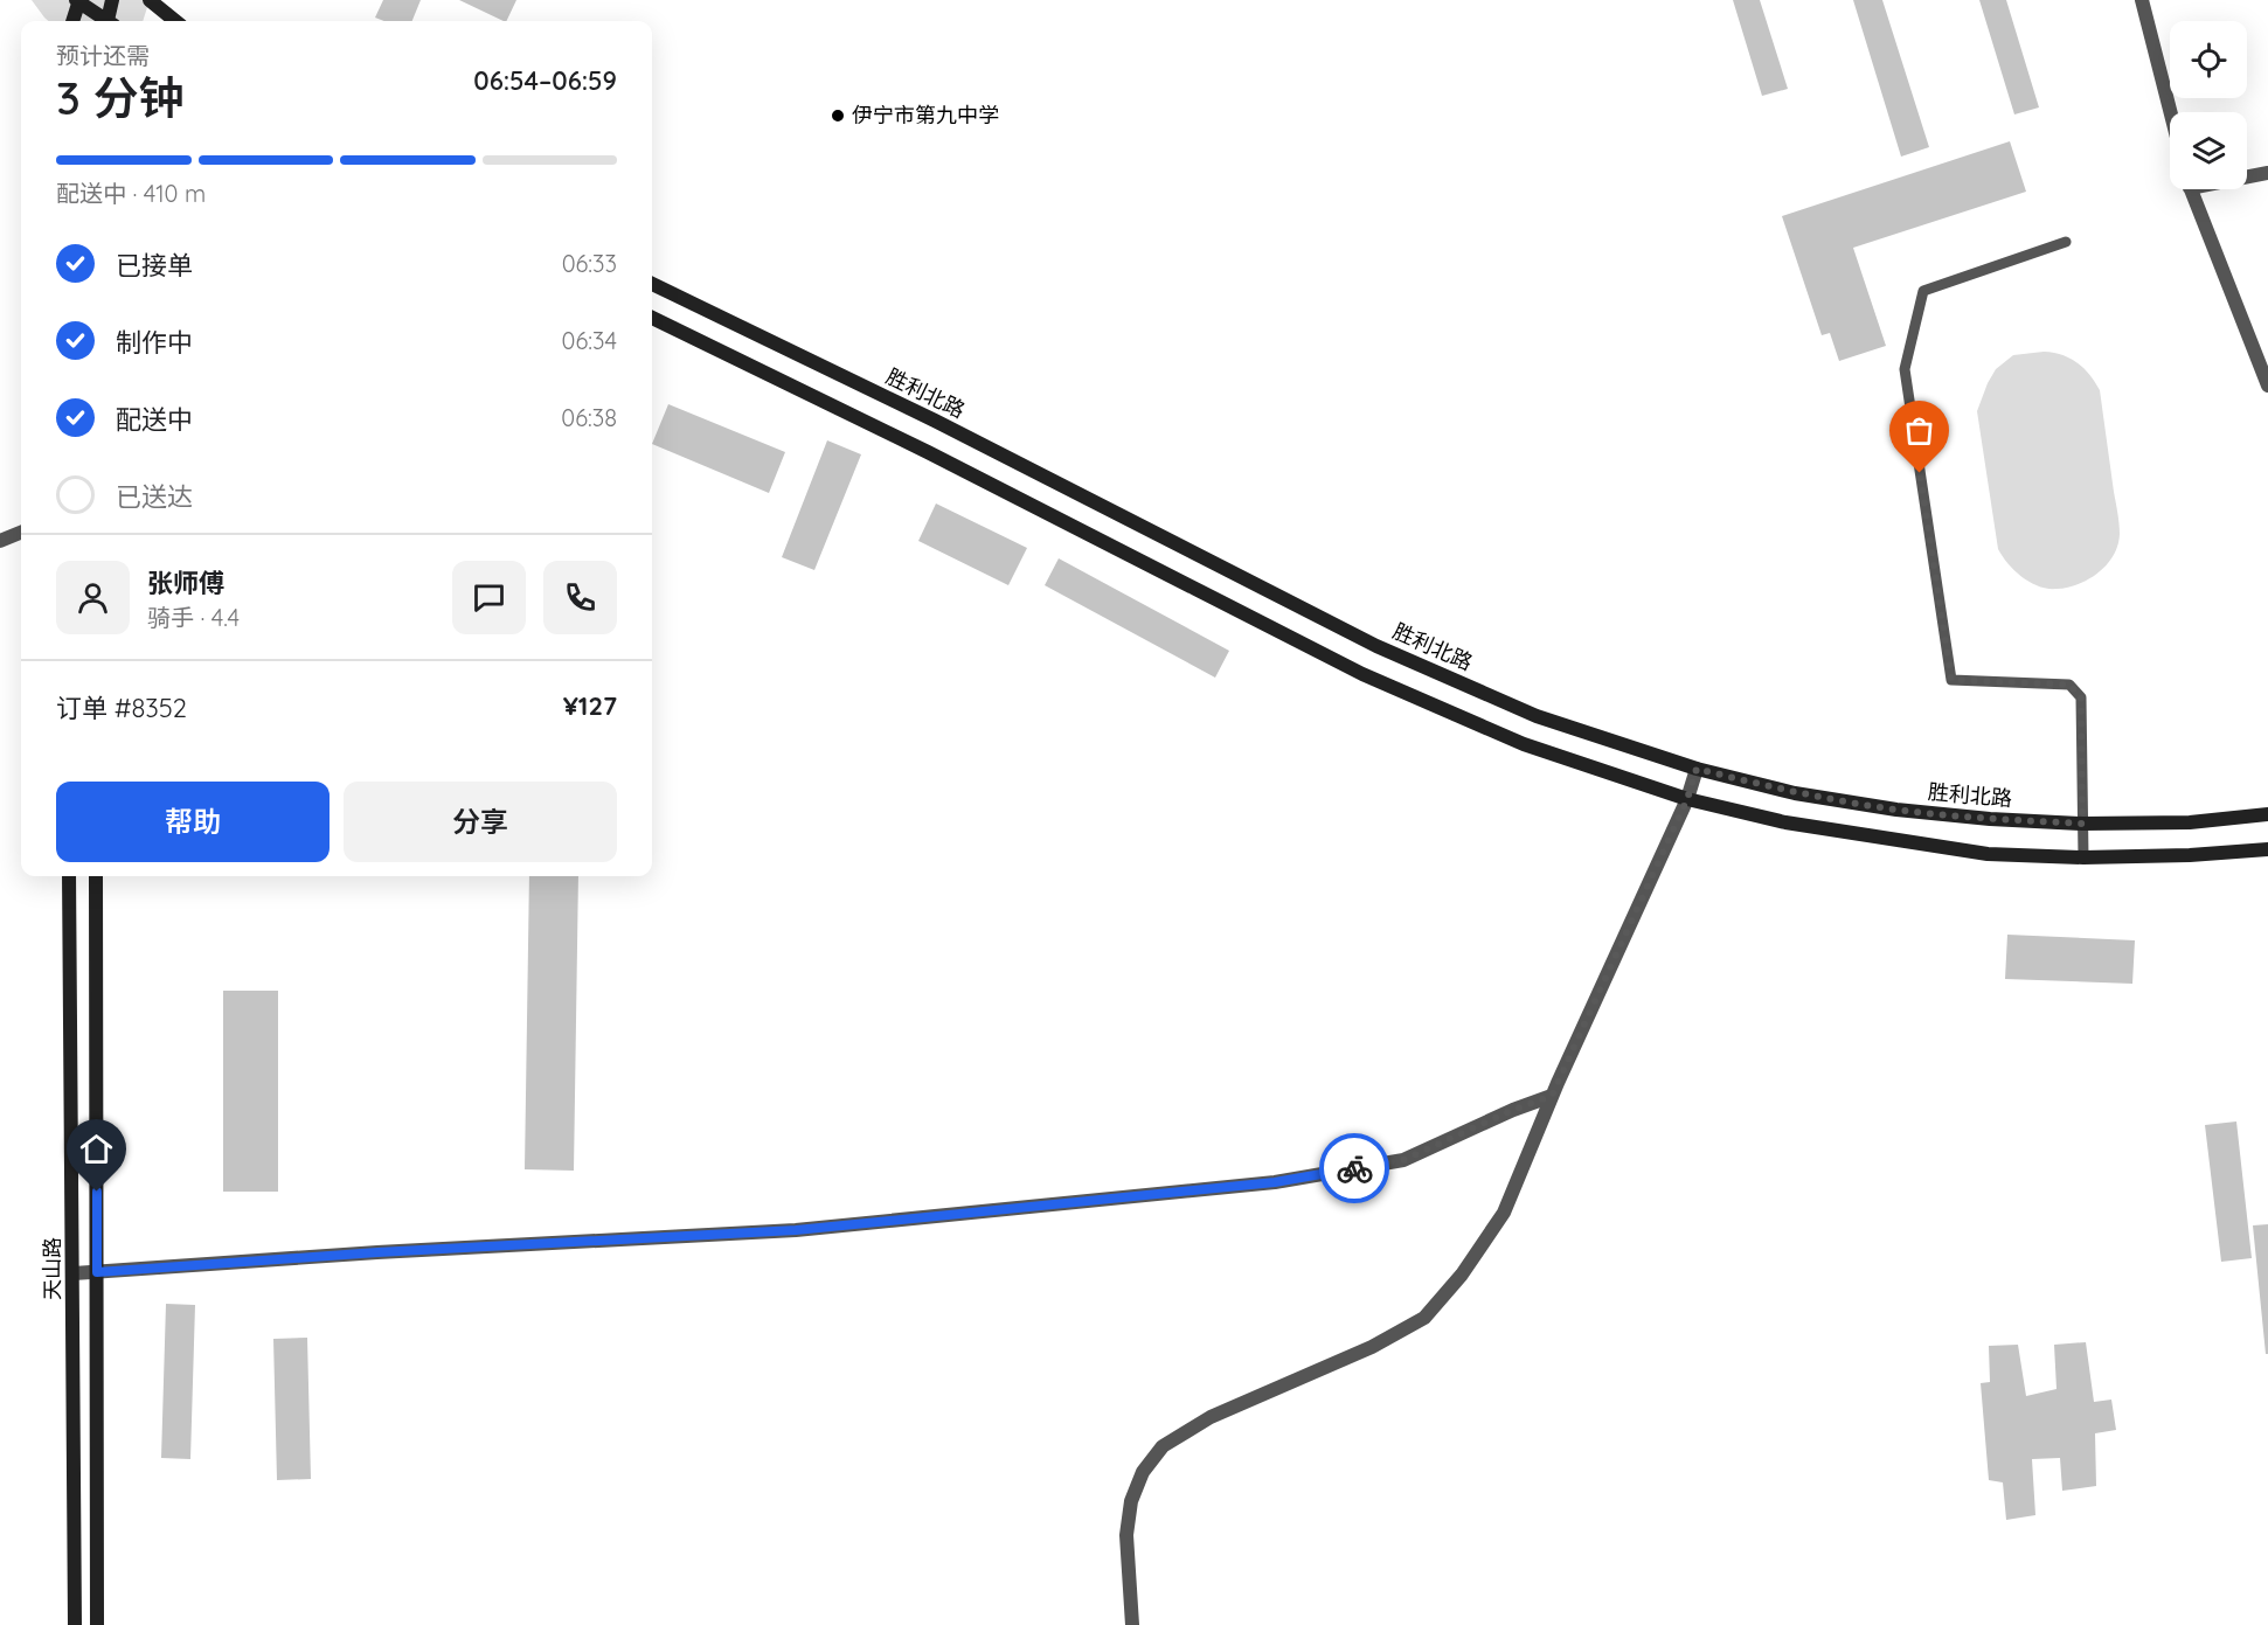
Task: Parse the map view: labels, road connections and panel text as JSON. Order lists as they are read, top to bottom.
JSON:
{
  "streets": {
    "main road": ["胜利北路", "天山路"]
  },
  "places": ["伊宁市第九中学"],
  "page": {
    "heading": ["3 分钟", "预计还需", "06:54–06:59"],
    "panel": [
      "张师傅",
      "骑手 · 4.4",
      "订单 #8352",
      "¥127"
    ],
    "bar": "配送中 · 410 m",
    "list": [
      ["已接单", "06:33"],
      ["制作中", "06:34"],
      ["配送中", "06:38"],
      "已送达"
    ],
    "buttons": ["帮助", "分享"]
  }
}
